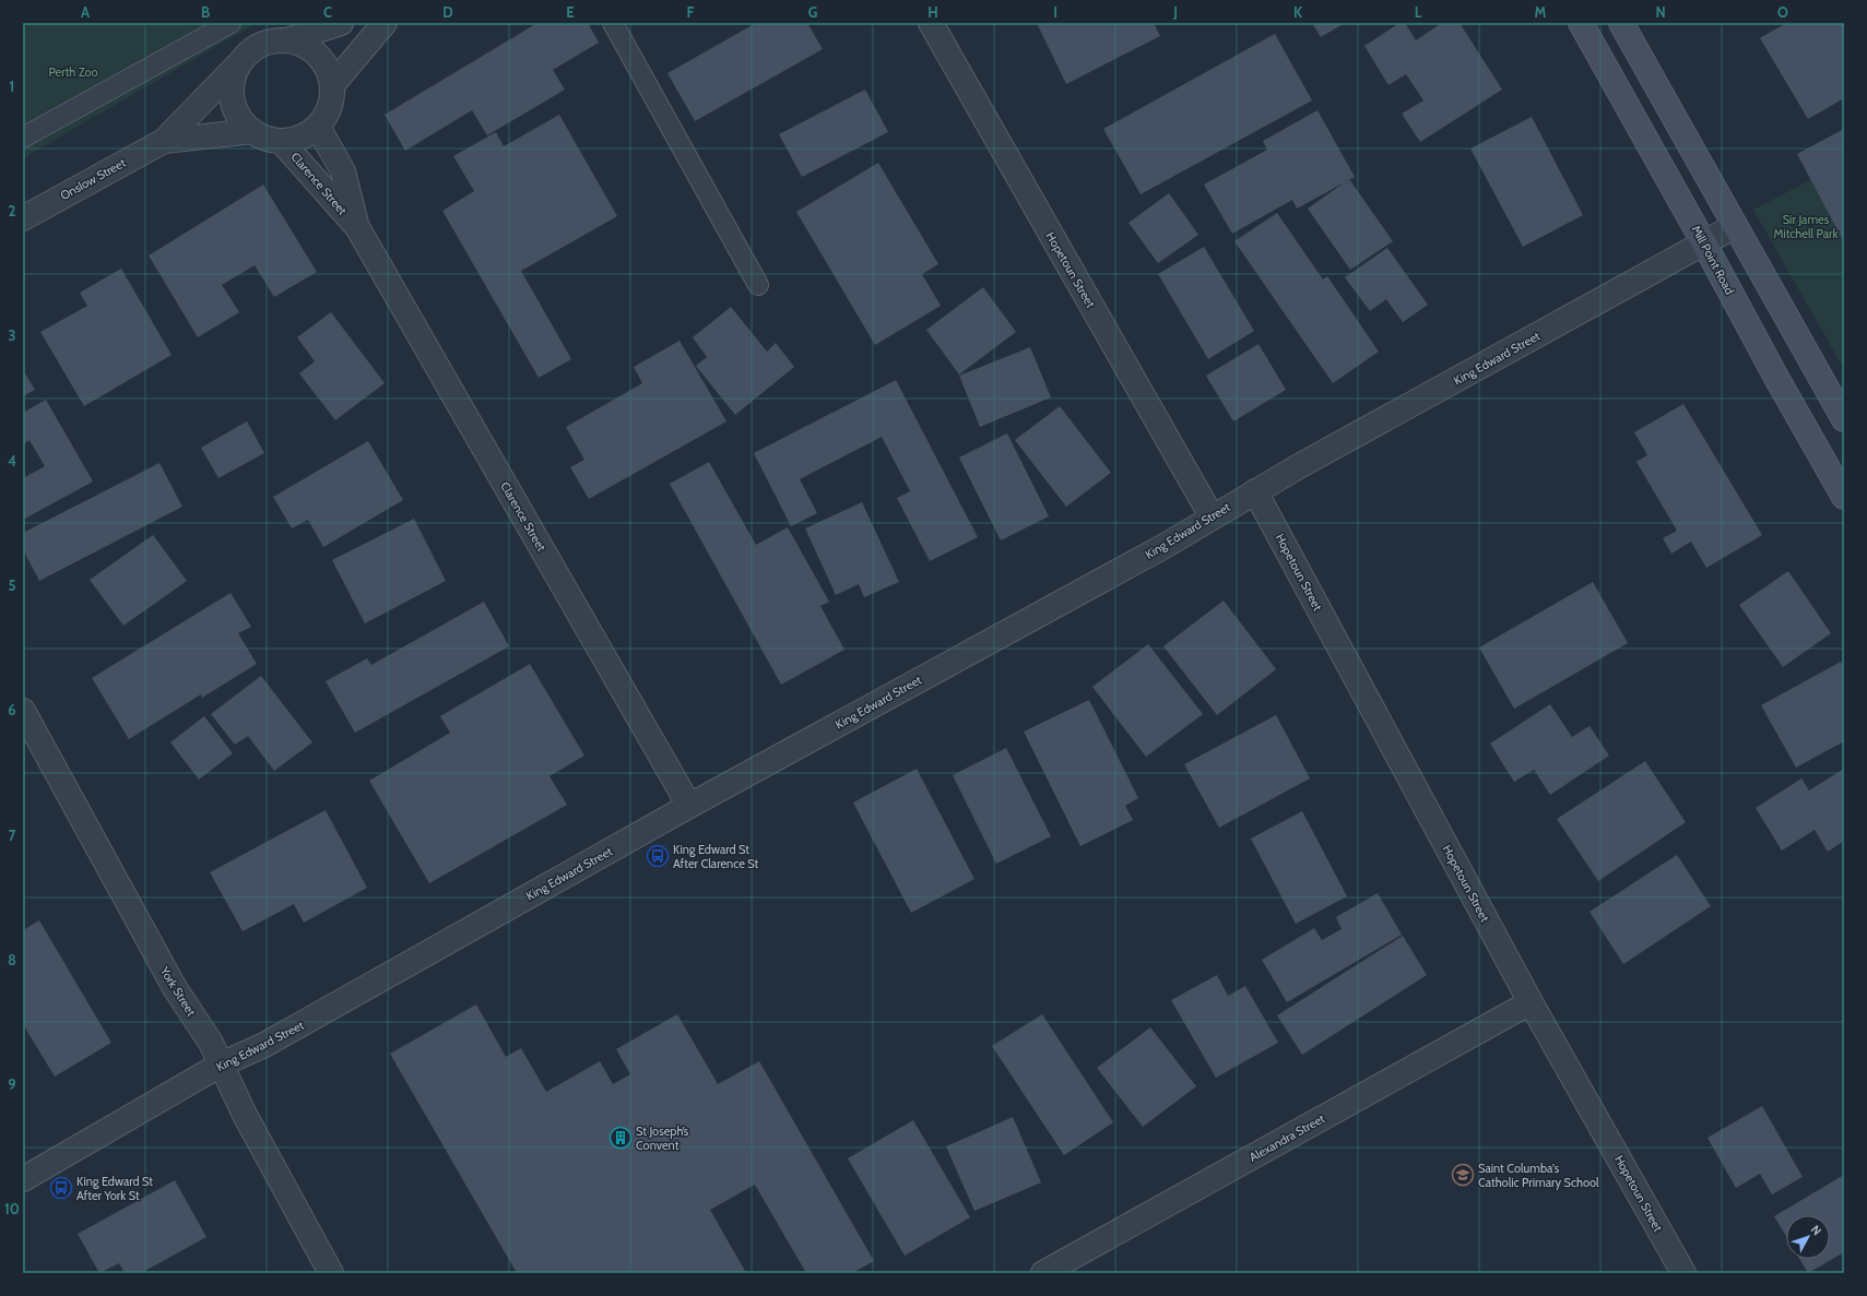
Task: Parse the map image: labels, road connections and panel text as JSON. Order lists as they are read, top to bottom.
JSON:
{
  "streets": {
    "main road": ["Mill Point Road"],
    "street": [
      "Onslow Street",
      "Clarence Street",
      "Hopetoun Street",
      "King Edward Street",
      "York Street",
      "Alexandra Street"
    ]
  },
  "crossings": [
    ["Onslow Street", "Clarence Street"],
    ["Clarence Street", "King Edward Street"],
    ["Mill Point Road", "King Edward Street"],
    ["Hopetoun Street", "King Edward Street"],
    ["Hopetoun Street", "Alexandra Street"],
    ["King Edward Street", "York Street"]
  ],
  "parks": ["Perth Zoo", "Sir James Mitchell Park"],
  "places": {
    "bus stop": ["King Edward St After Clarence St", "King Edward St After York St"],
    "building": ["St Joseph’s Convent"],
    "school or university": ["Saint Columba's Catholic Primary School"]
  },
  "north": "top right",
  "grid": {
    "columns": [
      "A",
      "B",
      "C",
      "D",
      "E",
      "F",
      "G",
      "H",
      "I",
      "J",
      "K",
      "L",
      "M",
      "N",
      "O"
    ],
    "rows": [
      "1",
      "2",
      "3",
      "4",
      "5",
      "6",
      "7",
      "8",
      "9",
      "10"
    ]
  }
}
